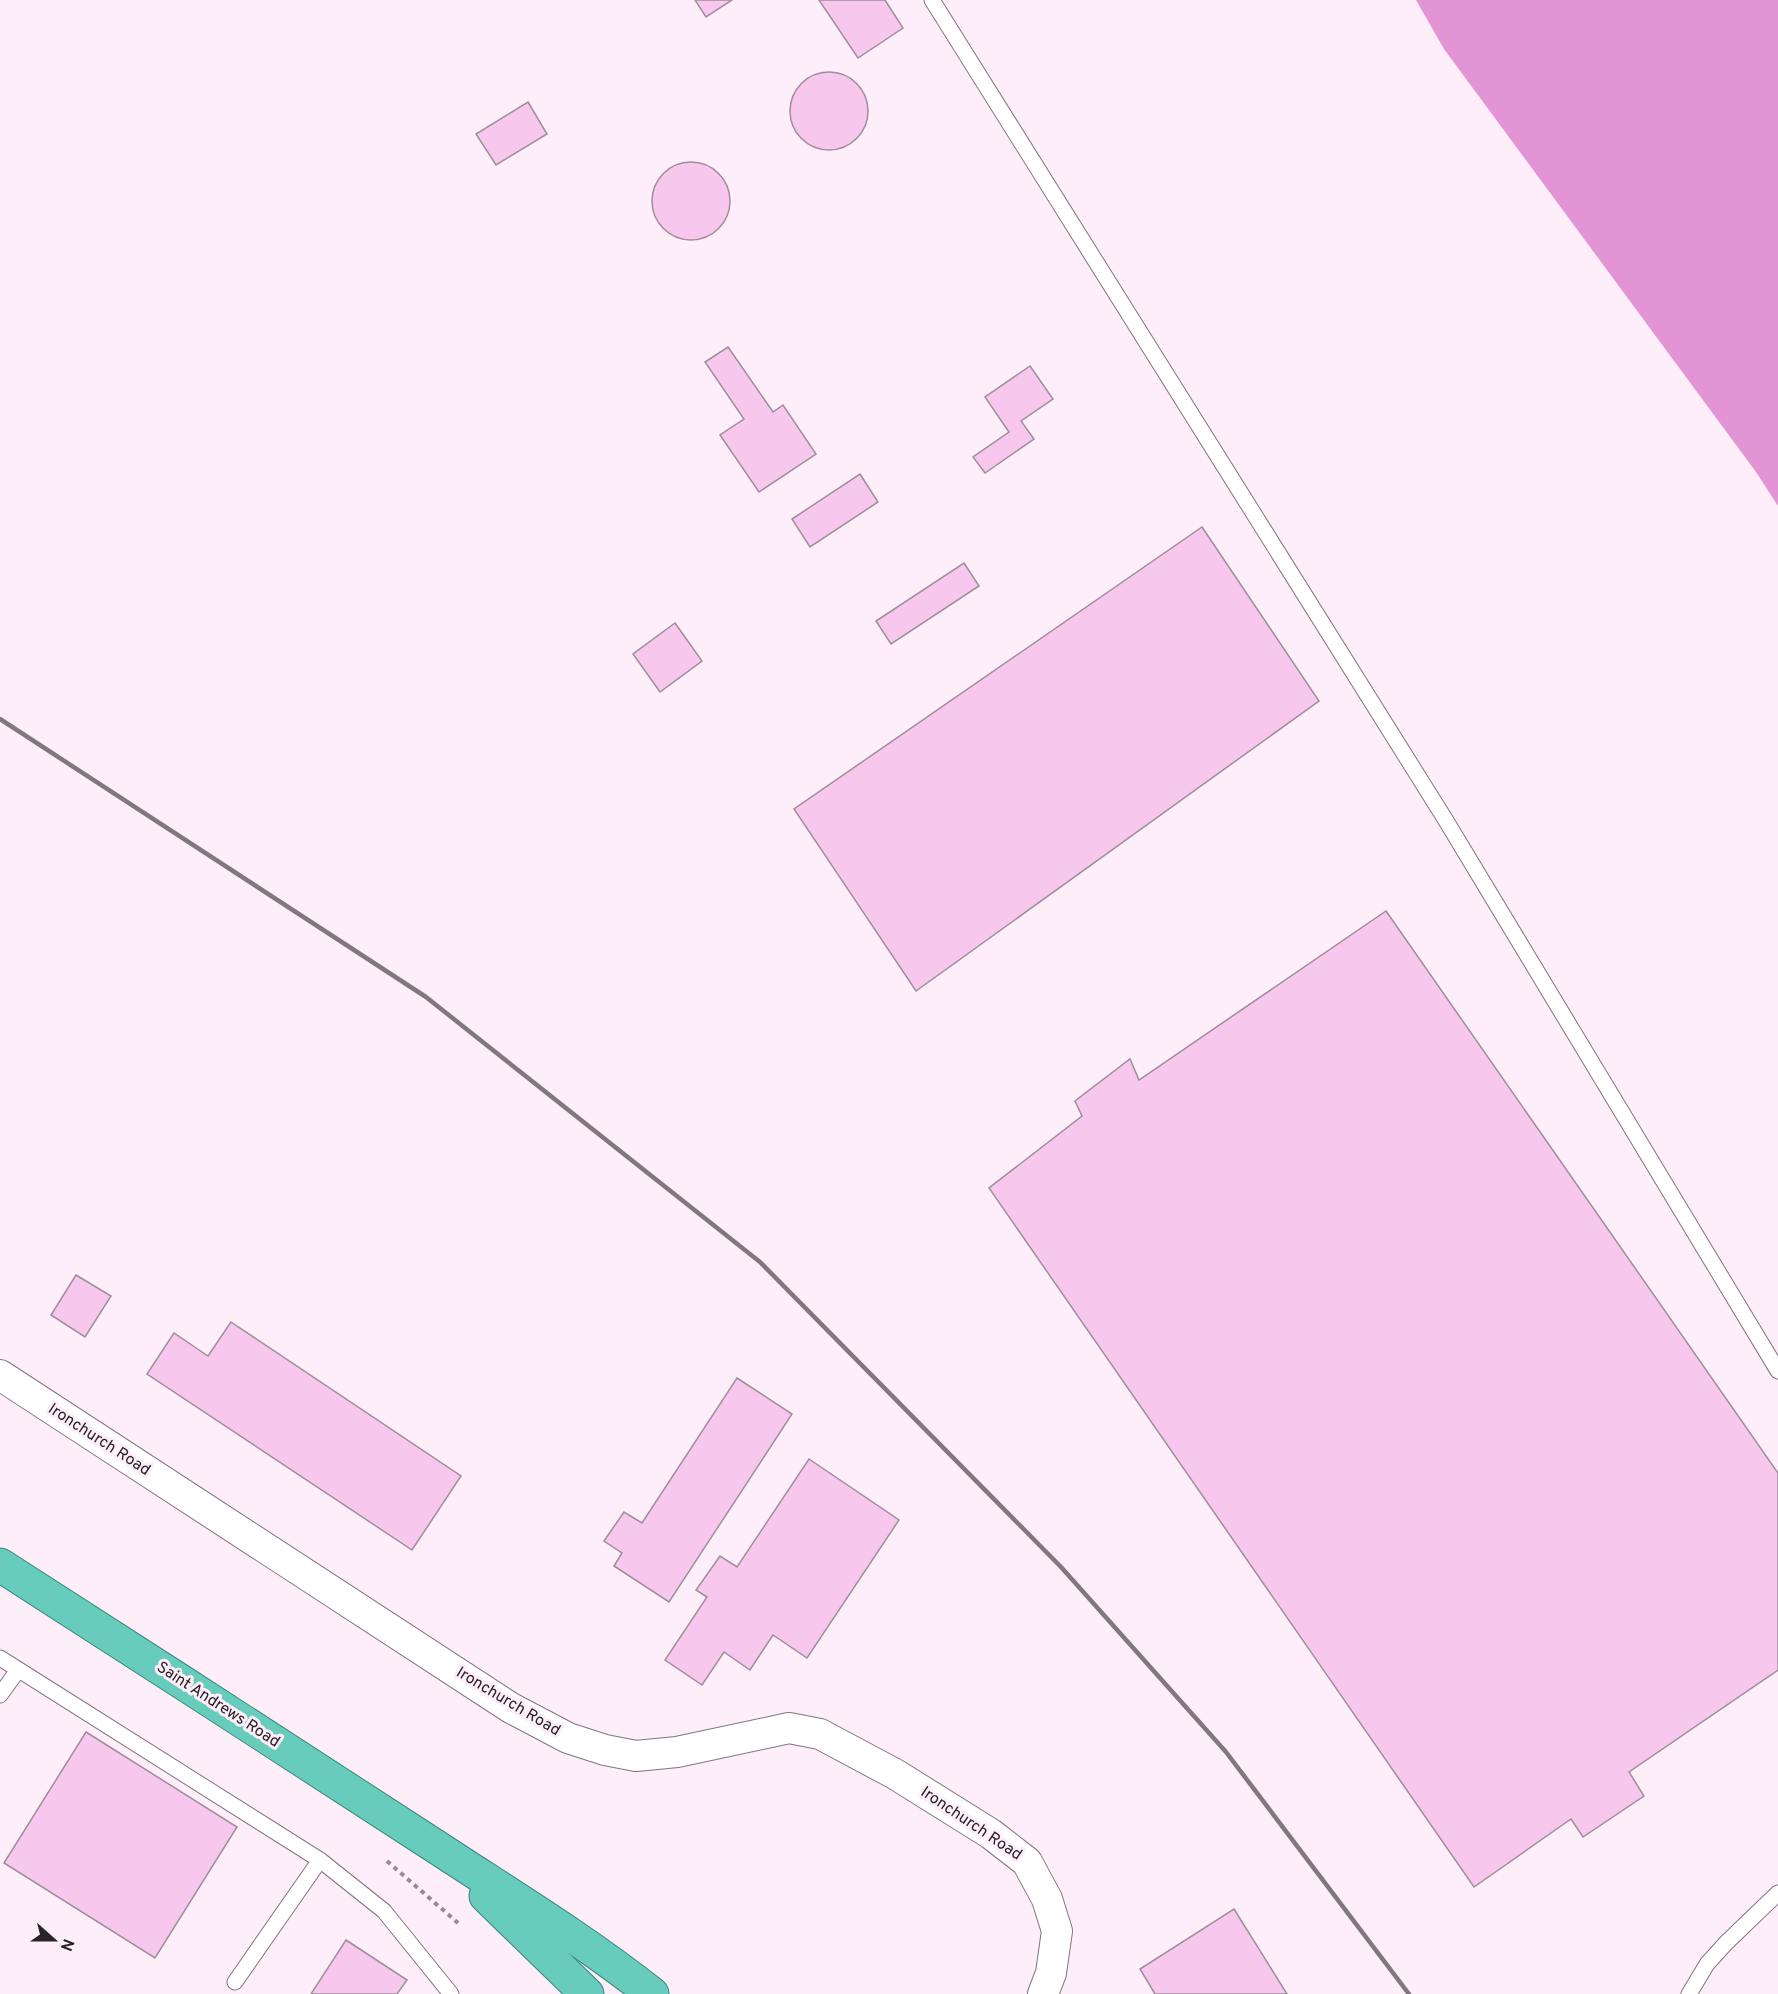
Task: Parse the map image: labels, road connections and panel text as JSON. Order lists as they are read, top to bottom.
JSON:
{
  "streets": {
    "highway": ["Saint Andrews Road"],
    "street": ["Ironchurch Road"]
  },
  "north": "right"
}
